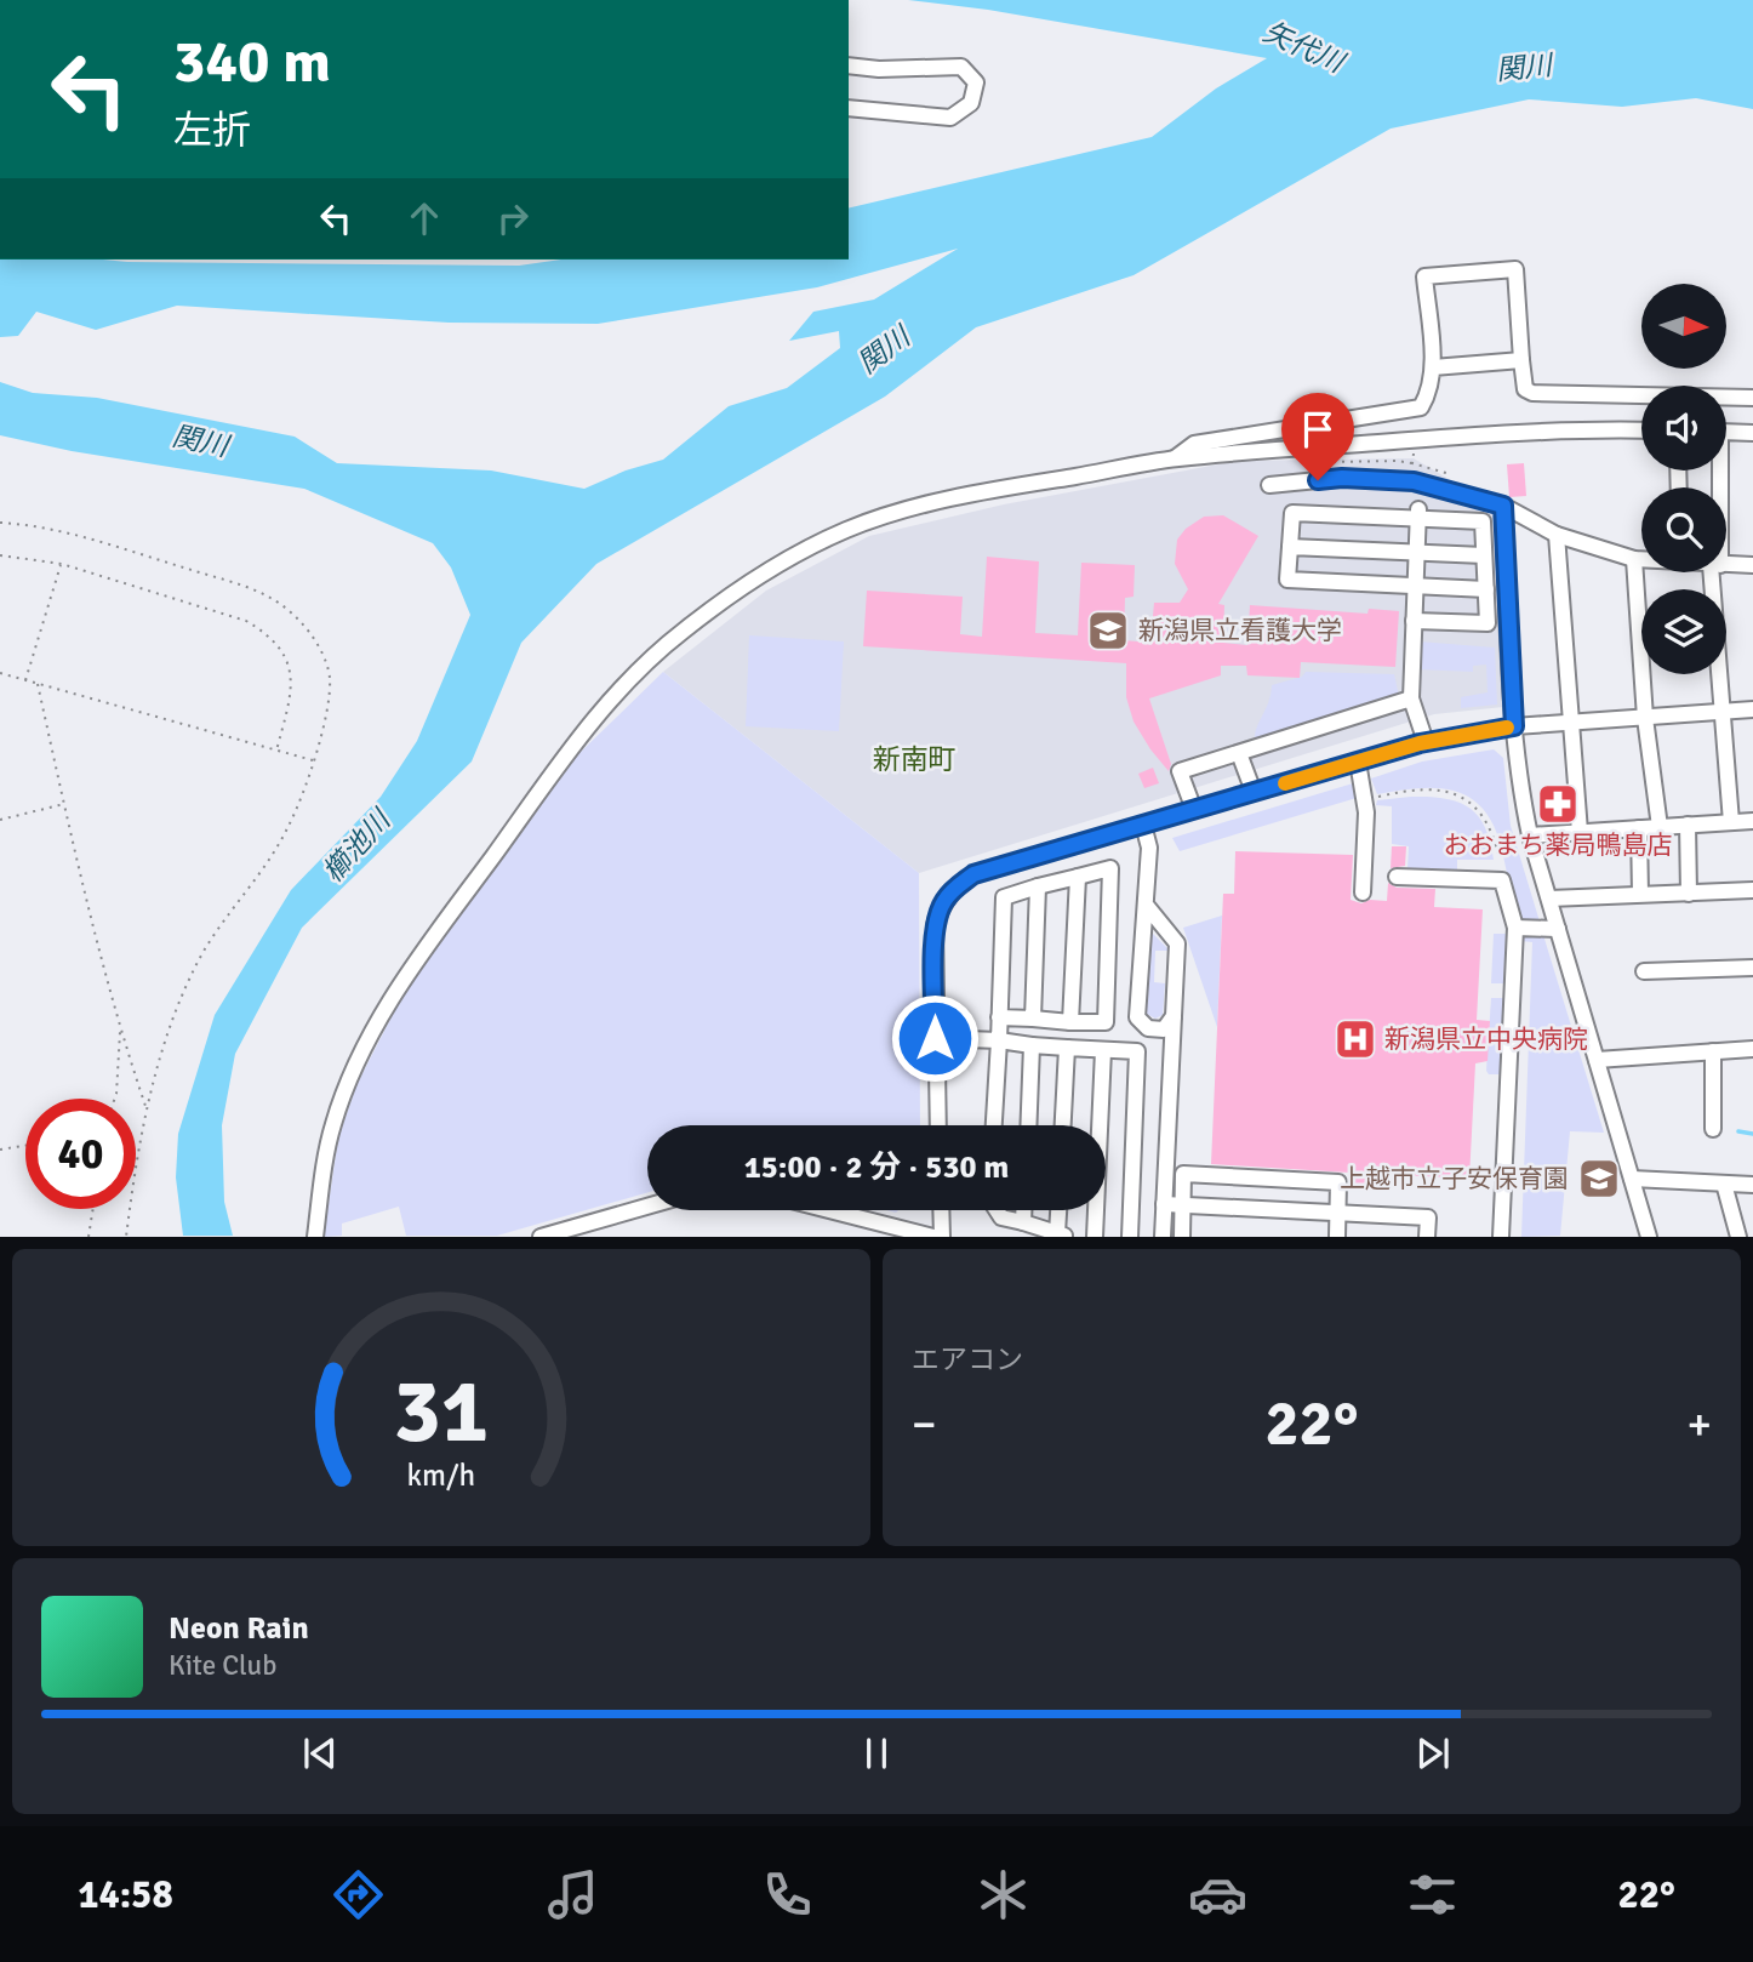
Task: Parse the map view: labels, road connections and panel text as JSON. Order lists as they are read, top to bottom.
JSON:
{
  "districts": ["新南町"],
  "water": ["矢代川", "関川", "櫛池川"],
  "places": {
    "school or university": ["新潟県立看護大学", "上越市立子安保育園"],
    "pharmacy": ["おおまち薬局鴨島店"],
    "hospital": ["新潟県立中央病院"]
  },
  "north": "right",
  "page": {
    "turn": ["340 m", "左折"],
    "limit": "40",
    "trip": "15:00 · 2 分 · 530 m",
    "tile": "エアコン",
    "heat": ["−", "22°", "+"],
    "song": ["Neon Rain", "Kite Club"],
    "tabs": ["14:58", "22°"],
    "gauge": ["31", "km/h"]
  }
}
